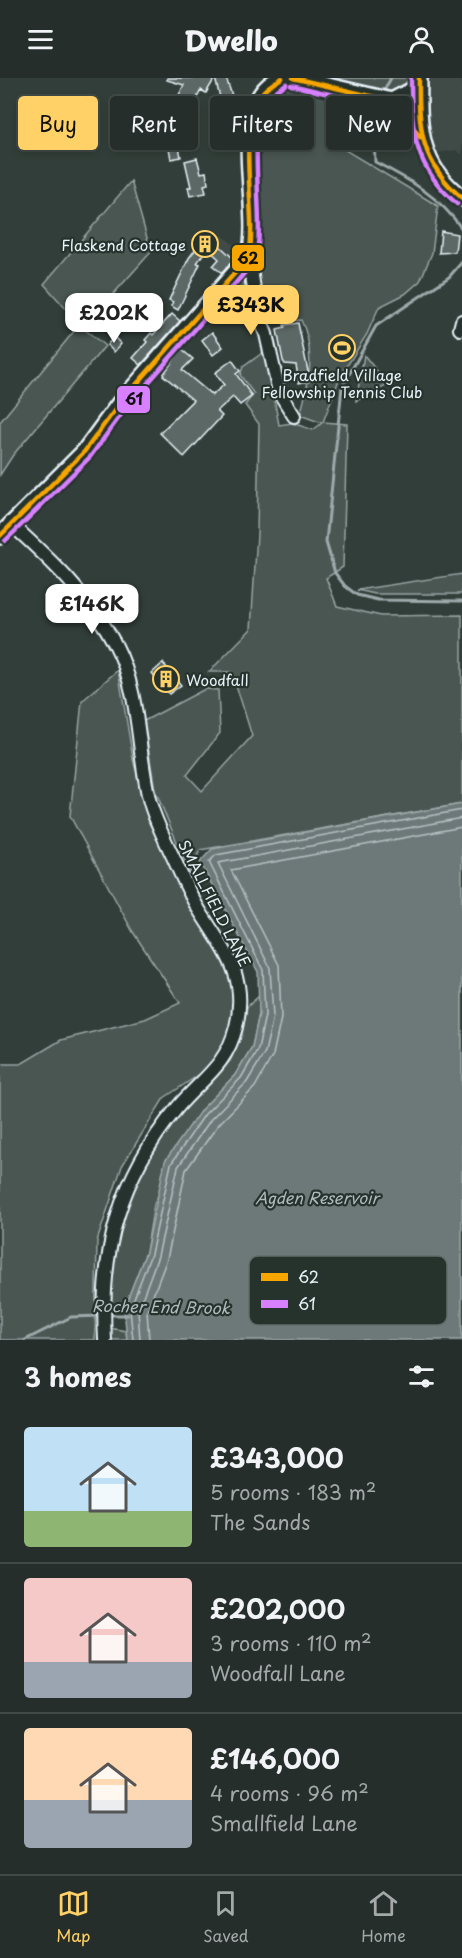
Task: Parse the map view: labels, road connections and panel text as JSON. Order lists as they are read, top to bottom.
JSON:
{
  "streets": {
    "street": ["SMALLFIELD LANE"]
  },
  "water": ["Agden Reservoir", "Rocher End Brook"],
  "places": {
    "building": ["Flaskend Cottage", "Woodfall"],
    "sports": ["Bradfield Village Fellowship Tennis Club"]
  },
  "lines": ["transit line 62", "transit line 61"],
  "legend": ["62", "61"],
  "page": {
    "header": "Dwello",
    "chip": [
      "Buy",
      "Rent",
      "Filters",
      "New"
    ],
    "price": ["£343K", "£202K", "£146K"],
    "heading": "3 homes",
    "list": [
      {
        "name": "£343,000",
        "note": "5 rooms · 183 m² · The Sands"
      },
      {
        "name": "£202,000",
        "note": "3 rooms · 110 m² · Woodfall Lane"
      },
      {
        "name": "£146,000",
        "note": "4 rooms · 96 m² · Smallfield Lane"
      }
    ],
    "tabs": ["Map", "Saved", "Home"]
  }
}
